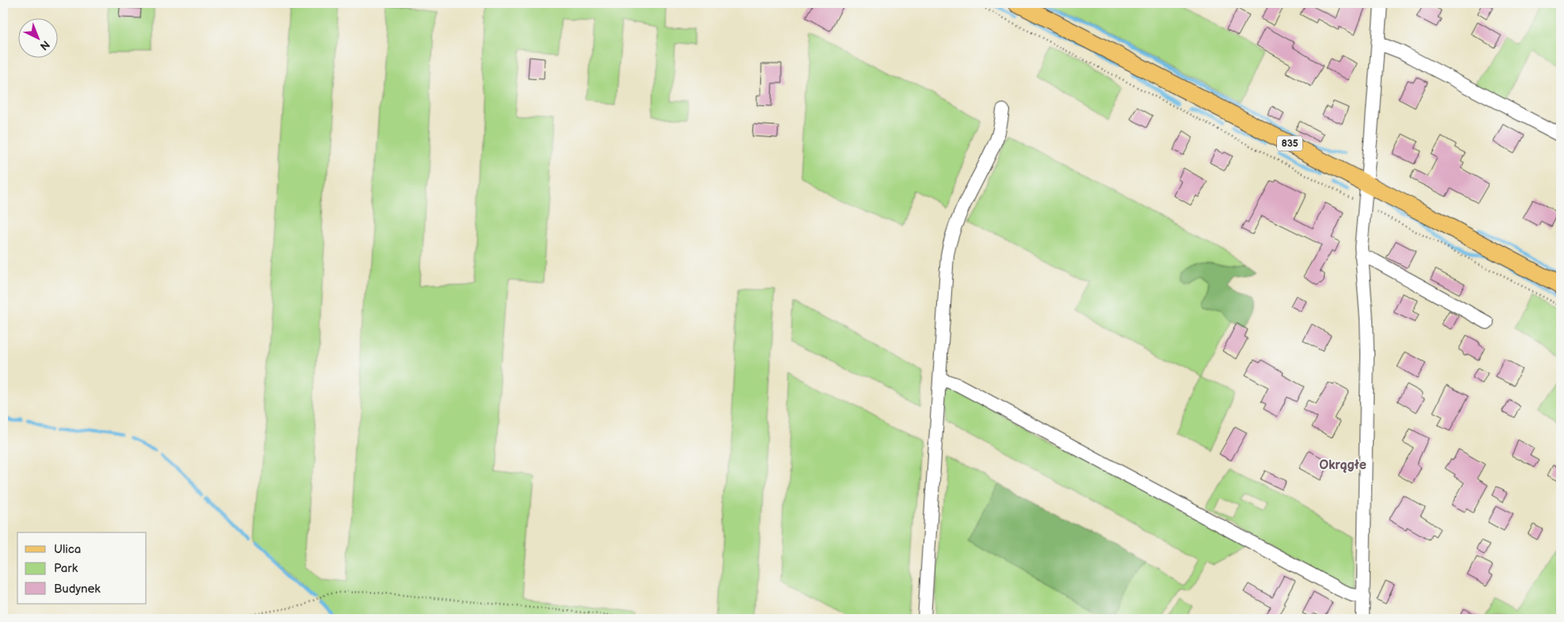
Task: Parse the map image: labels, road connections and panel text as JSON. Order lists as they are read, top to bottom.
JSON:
{
  "streets": {
    "main road": ["835"]
  },
  "districts": ["Okrągłe"],
  "legend": ["Ulica", "Park", "Budynek"],
  "north": "bottom right"
}
